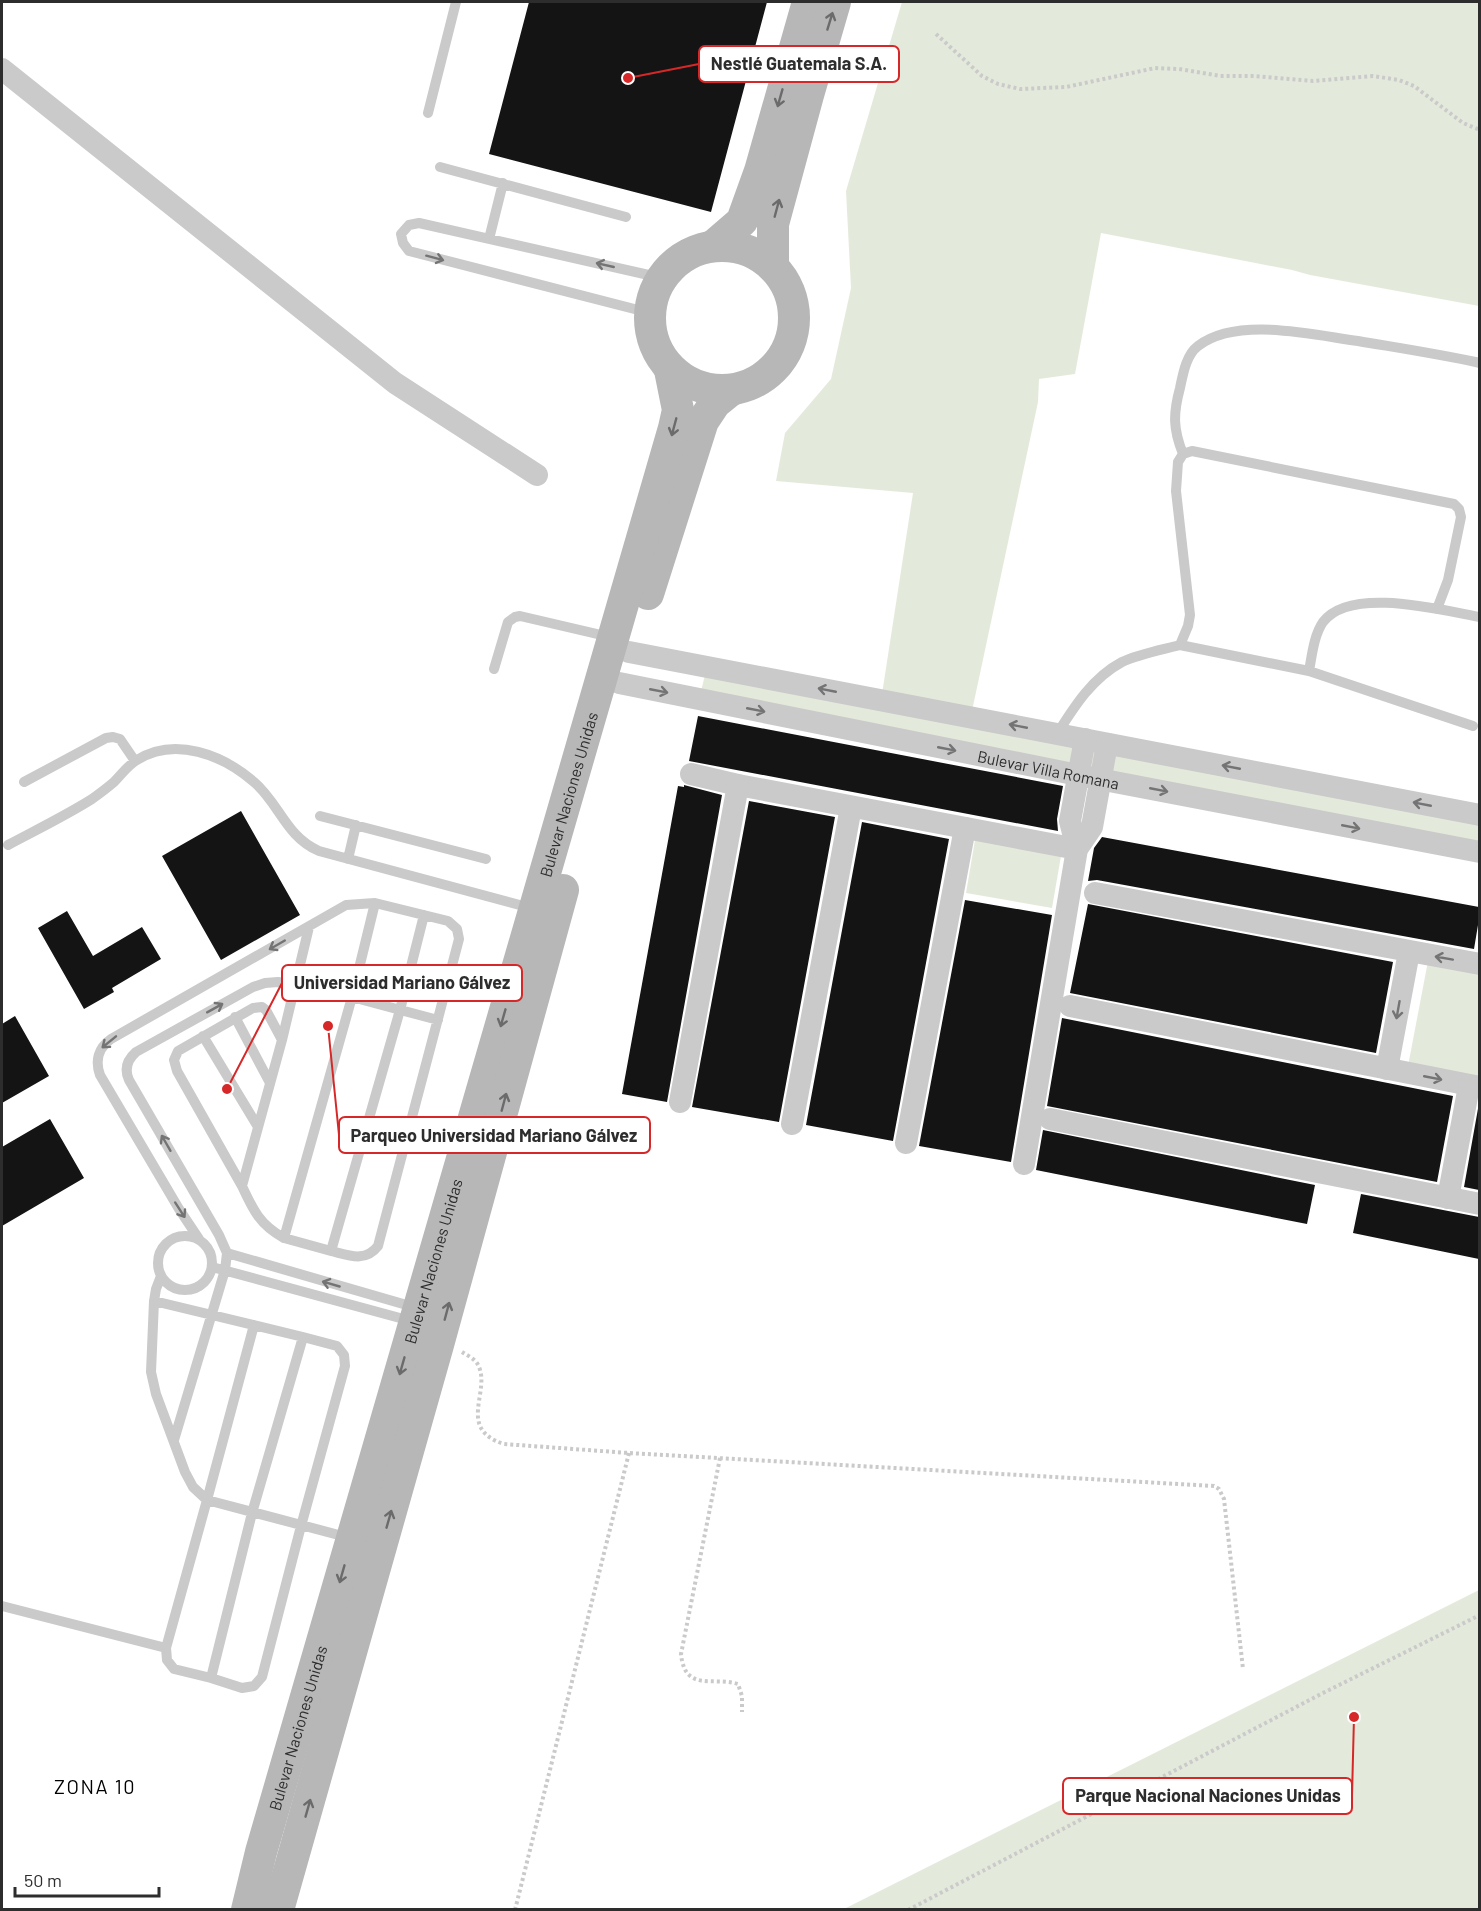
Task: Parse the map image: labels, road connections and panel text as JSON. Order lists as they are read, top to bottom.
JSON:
{
  "streets": {
    "main road": ["Bulevar Naciones Unidas"],
    "street": ["Bulevar Villa Romana"]
  },
  "crossings": [
    ["Bulevar Villa Romana", "Bulevar Naciones Unidas"]
  ],
  "districts": ["ZONA 10"],
  "places": [
    "Nestlé Guatemala S.A.",
    "Parqueo Universidad Mariano Gálvez",
    "Universidad Mariano Gálvez",
    "Parque Nacional Naciones Unidas"
  ],
  "scale_bar": "50 m"
}
